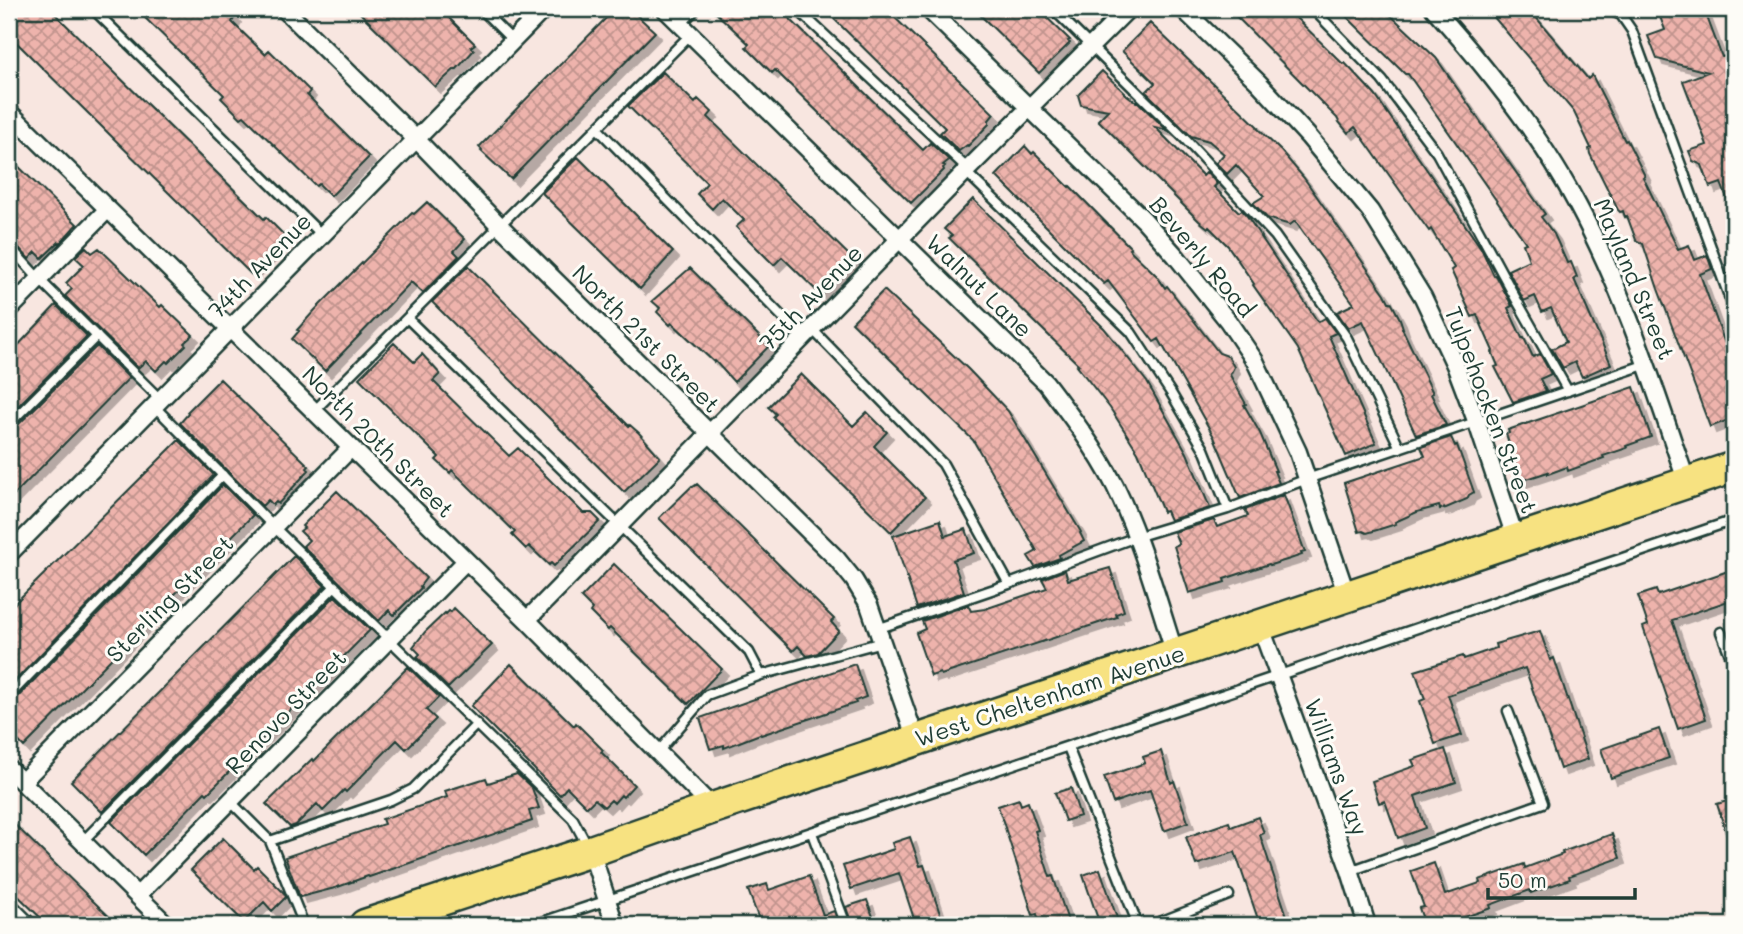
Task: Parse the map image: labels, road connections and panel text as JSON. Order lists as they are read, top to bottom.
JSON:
{
  "streets": {
    "highway": ["West Cheltenham Avenue"],
    "street": [
      "Beverly Road",
      "74th Avenue",
      "Mayland Street",
      "Walnut Lane",
      "75th Avenue",
      "North 21st Street",
      "Tulpehocken Street",
      "North 20th Street",
      "Sterling Street",
      "Renovo Street",
      "Williams Way"
    ]
  },
  "crossings": [
    ["Beverly Road", "75th Avenue"],
    ["Beverly Road", "West Cheltenham Avenue"],
    ["74th Avenue", "North 21st Street"],
    ["74th Avenue", "North 20th Street"],
    ["Mayland Street", "West Cheltenham Avenue"],
    ["Walnut Lane", "75th Avenue"],
    ["Walnut Lane", "West Cheltenham Avenue"],
    ["75th Avenue", "North 21st Street"],
    ["75th Avenue", "North 20th Street"],
    ["North 21st Street", "West Cheltenham Avenue"],
    ["Tulpehocken Street", "West Cheltenham Avenue"],
    ["North 20th Street", "Sterling Street"],
    ["North 20th Street", "West Cheltenham Avenue"],
    ["North 20th Street", "Renovo Street"],
    ["West Cheltenham Avenue", "Williams Way"]
  ],
  "scale_bar": "50 m"
}
